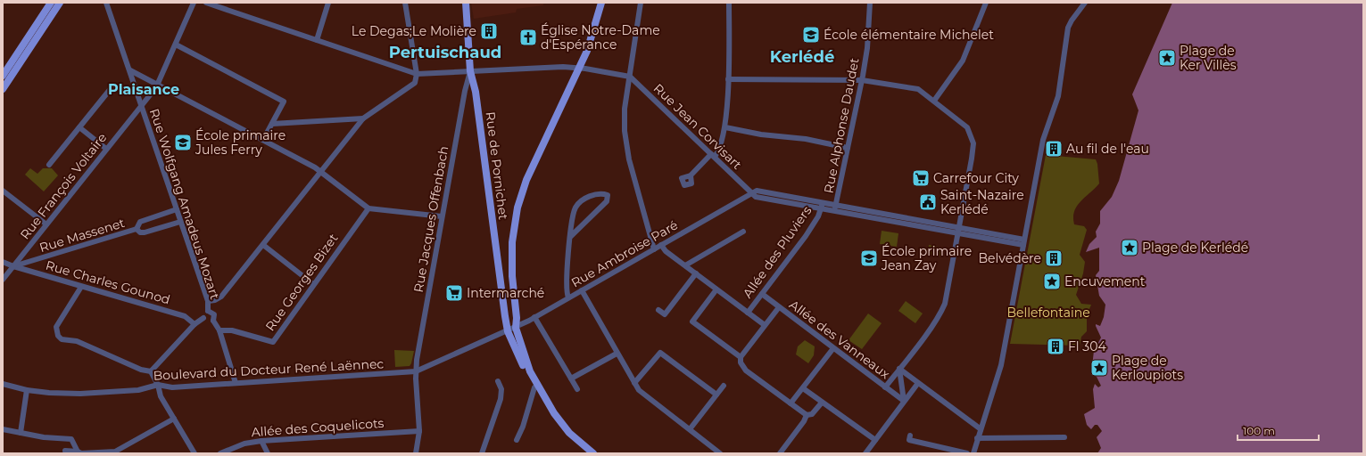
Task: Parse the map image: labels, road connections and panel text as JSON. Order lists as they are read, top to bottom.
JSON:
{
  "streets": {
    "main road": ["Rue de Pornichet"],
    "street": [
      "Rue Alphonse Daudet",
      "Rue Jean Corvisart",
      "Rue François Voltaire",
      "Rue Wolfgang Amadeus Mozart",
      "Rue Jacques Offenbach",
      "Rue Massenet",
      "Allée des Pluviers",
      "Rue Ambroise Paré",
      "Rue Charles Gounod",
      "Rue Georges Bizet",
      "Allée des Vanneaux",
      "Boulevard du Docteur René Laënnec",
      "Allée des Coquelicots"
    ]
  },
  "crossings": [
    ["Rue Jean Corvisart", "Rue Ambroise Paré"],
    ["Rue de Pornichet", "Rue Jacques Offenbach"],
    ["Rue de Pornichet", "Rue Ambroise Paré"],
    ["Rue de Pornichet", "Boulevard du Docteur René Laënnec"],
    ["Rue François Voltaire", "Rue Wolfgang Amadeus Mozart"],
    ["Rue François Voltaire", "Rue Massenet"],
    ["Rue François Voltaire", "Rue Charles Gounod"],
    ["Rue Jacques Offenbach", "Boulevard du Docteur René Laënnec"],
    ["Rue Jacques Offenbach", "Allée des Coquelicots"],
    ["Rue Massenet", "Rue Charles Gounod"],
    ["Allée des Pluviers", "Allée des Vanneaux"],
    ["Rue Ambroise Paré", "Boulevard du Docteur René Laënnec"]
  ],
  "districts": ["Pertuischaud", "Kerlédé", "Plaisance"],
  "parks": ["Bellefontaine"],
  "places": {
    "building": [
      "Le Degas;Le Molière",
      "Au fil de l'eau",
      "Belvédère",
      "Fl 304"
    ],
    "school or university": ["École élémentaire Michelet", "École primaire Jules Ferry", "École primaire Jean Zay"],
    "church": ["Église Notre-Dame d'Espérance"],
    "place": [
      "Plage de Ker Villès",
      "Plage de Kerlédé",
      "Encuvement",
      "Plage de Kerloupiots"
    ],
    "supermarket": ["Carrefour City", "Intermarché"],
    "public building": ["Saint-Nazaire Kerlédé"]
  },
  "scale_bar": "100 m"
}
